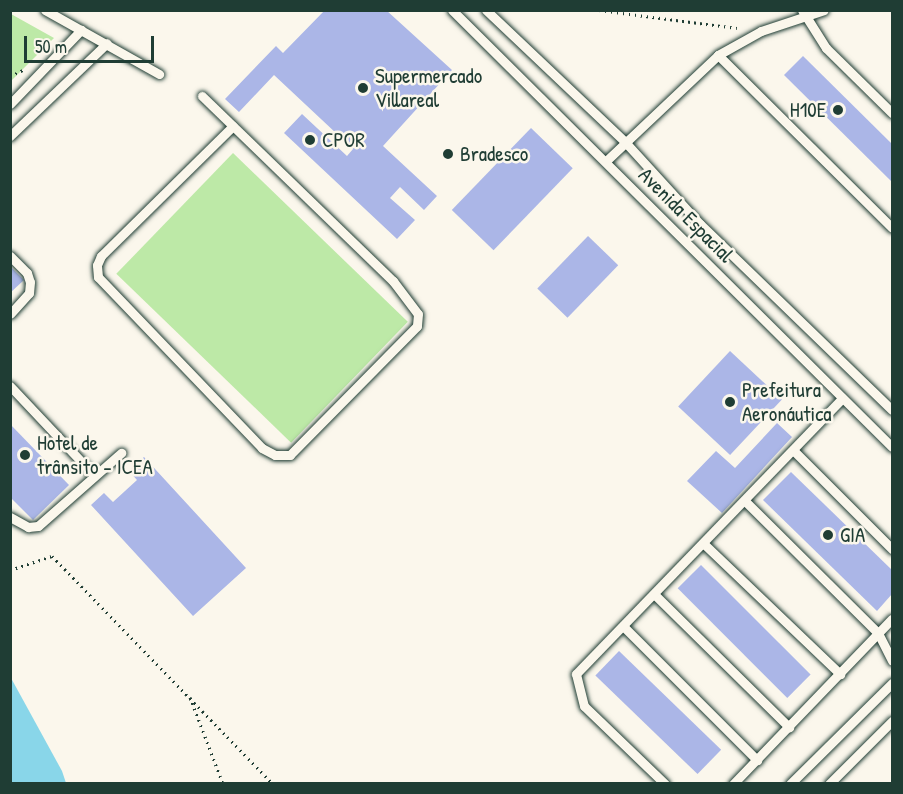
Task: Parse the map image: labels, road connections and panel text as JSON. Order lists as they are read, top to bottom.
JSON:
{
  "streets": {
    "lane": ["Avenida Espacial"]
  },
  "places": [
    "Supermercado Villareal",
    "H10E",
    "CPOR",
    "Bradesco",
    "Prefeitura Aeronáutica",
    "Hotel de trânsito - ICEA",
    "GIA"
  ],
  "scale_bar": "50 m"
}
